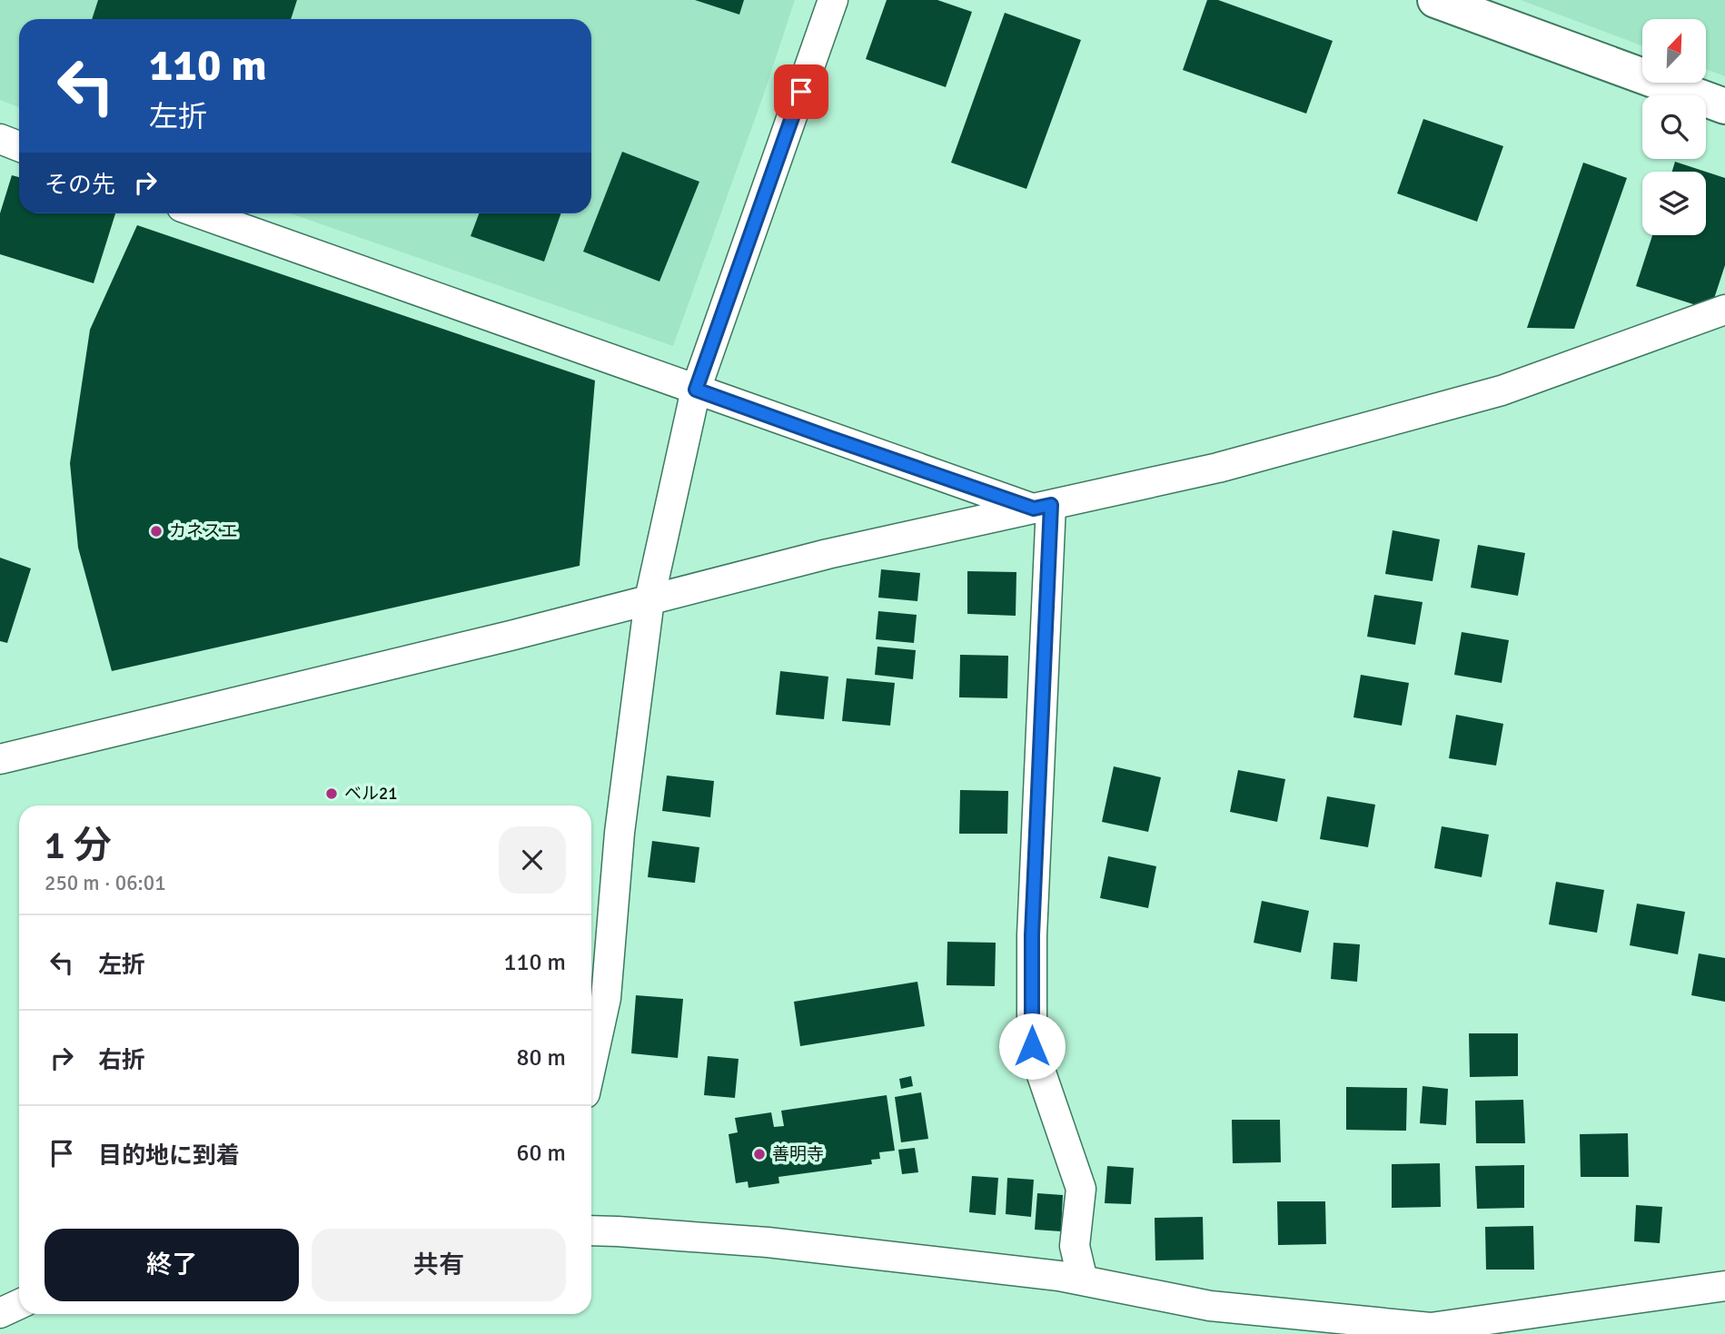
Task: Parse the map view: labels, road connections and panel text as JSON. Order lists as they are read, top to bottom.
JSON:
{
  "places": ["カネスエ", "ベル21", "善明寺"],
  "north": "top right",
  "page": {
    "turn": ["110 m", "左折"],
    "then": "その先",
    "heading": ["1 分", "250 m · 06:01"],
    "list": [
      {
        "name": "左折",
        "value": "110 m"
      },
      {
        "name": "右折",
        "value": "80 m"
      },
      {
        "name": "目的地に到着",
        "value": "60 m"
      }
    ],
    "buttons": ["終了", "共有"]
  }
}
